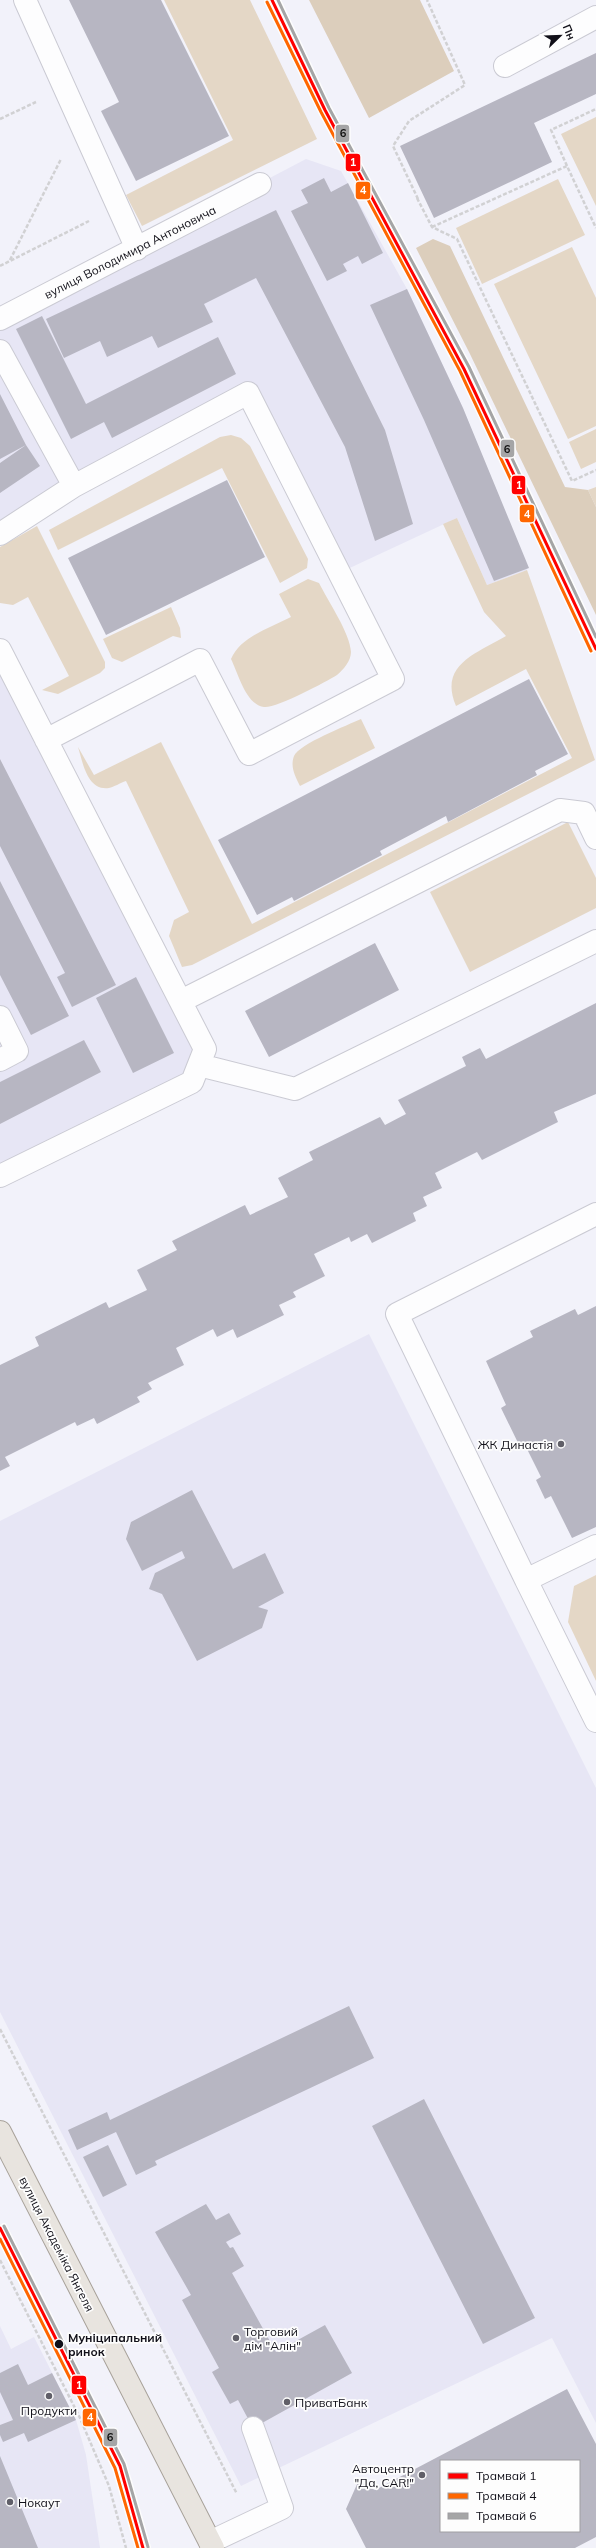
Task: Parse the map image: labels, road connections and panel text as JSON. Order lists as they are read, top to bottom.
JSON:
{
  "streets": {
    "main road": ["вулиця Академіка Янгеля"],
    "street": ["вулиця Володимира Антоновича"]
  },
  "places": [
    "ЖК Династія",
    "Торговий дім \"Алін\"",
    "Муніципальний ринок",
    "Продукти",
    "ПриватБанк",
    "Автоцентр \"Да, CAR!\"",
    "Нокаут"
  ],
  "lines": ["tram line 1", "tram line 6", "tram line 4"],
  "legend": ["Трамвай 1", "Трамвай 4", "Трамвай 6"],
  "north": "top right"
}
